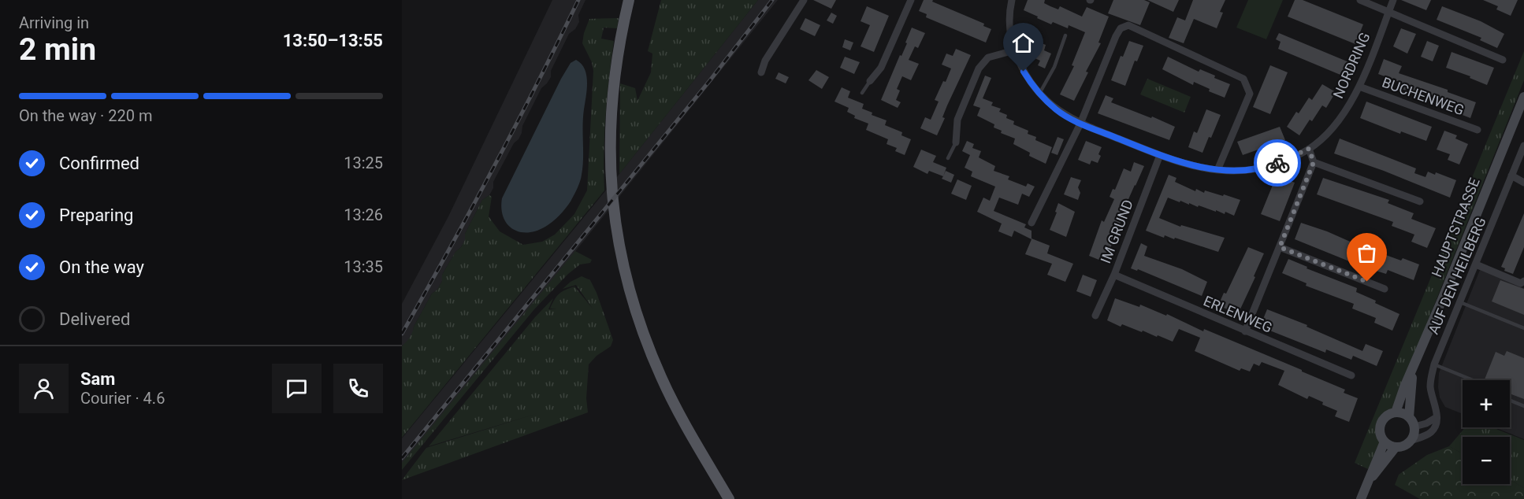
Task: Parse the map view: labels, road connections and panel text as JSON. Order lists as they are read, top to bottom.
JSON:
{
  "streets": {
    "street": [
      "NORDRING",
      "BUCHENWEG",
      "HAUPTSTRASSE",
      "IM GRUND",
      "AUF DEN HEILBERG",
      "ERLENWEG"
    ]
  },
  "crossings": [
    ["NORDRING", "BUCHENWEG"],
    ["NORDRING", "IM GRUND"],
    ["IM GRUND", "ERLENWEG"]
  ],
  "page": {
    "heading": ["2 min", "Arriving in", "13:50–13:55"],
    "panel": ["Sam", "Courier · 4.6"],
    "bar": "On the way · 220 m",
    "list": [
      ["Confirmed", "13:25"],
      ["Preparing", "13:26"],
      ["On the way", "13:35"],
      "Delivered"
    ],
    "map_buttons": ["+", "−"]
  }
}
